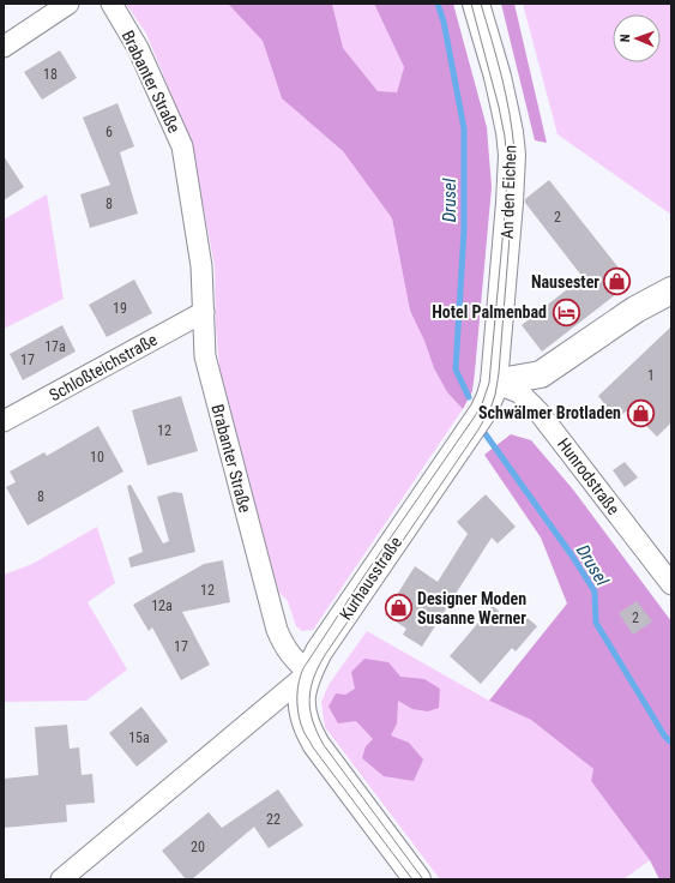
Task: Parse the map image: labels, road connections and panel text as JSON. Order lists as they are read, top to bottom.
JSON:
{
  "streets": {
    "street": [
      "Brabanter Straße",
      "An den Eichen",
      "Schloßteichstraße",
      "Hunrodstraße",
      "Kurhausstraße"
    ]
  },
  "crossings": [
    ["Brabanter Straße", "Schloßteichstraße"],
    ["Brabanter Straße", "Kurhausstraße"],
    ["An den Eichen", "Hunrodstraße"],
    ["An den Eichen", "Kurhausstraße"],
    ["Hunrodstraße", "Kurhausstraße"]
  ],
  "water": ["Drusel"],
  "places": {
    "shop": ["Nausester", "Schwälmer Brotladen", "Designer Moden Susanne Werner"],
    "hotel": ["Hotel Palmenbad"]
  },
  "house_numbers": [
    "18",
    "6",
    "8",
    "2",
    "19",
    "17a",
    "17",
    "1",
    "12",
    "10",
    "8",
    "12",
    "12a",
    "2",
    "17",
    "15a",
    "22",
    "20"
  ],
  "north": "left"
}
